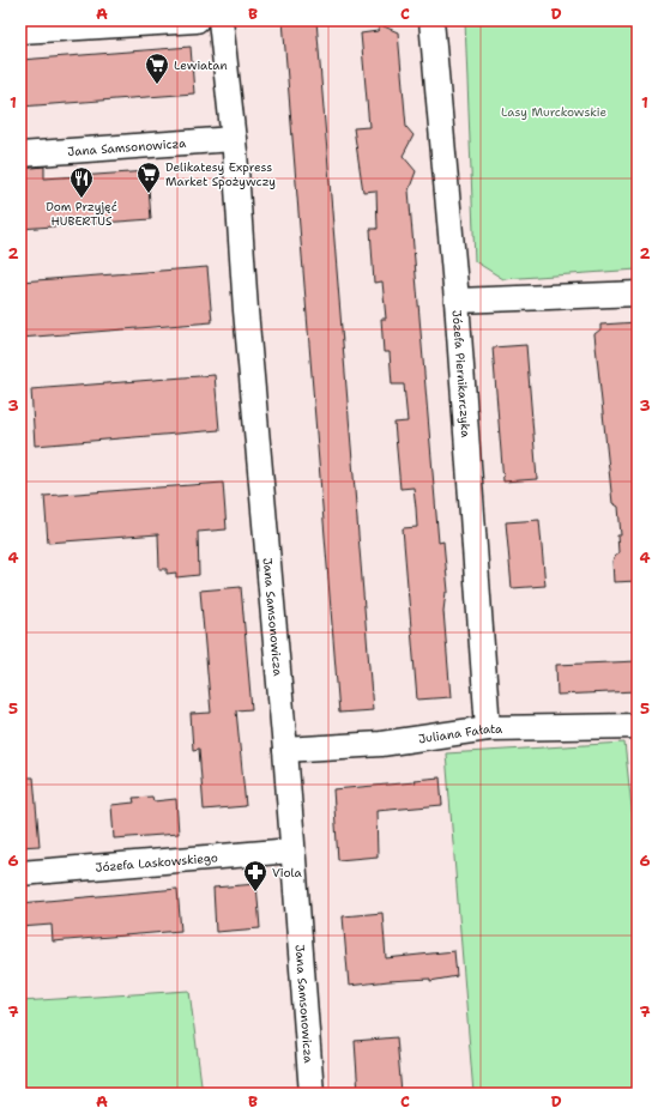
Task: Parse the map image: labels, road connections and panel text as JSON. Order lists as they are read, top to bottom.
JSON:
{
  "streets": {
    "street": [
      "Jana Samsonowicza",
      "Józefa Piernikarczyka",
      "Juliana Fałata",
      "Józefa Laskowskiego"
    ]
  },
  "crossings": [
    ["Jana Samsonowicza", "Juliana Fałata"],
    ["Jana Samsonowicza", "Józefa Laskowskiego"],
    ["Józefa Piernikarczyka", "Juliana Fałata"]
  ],
  "parks": ["Lasy Murckowskie"],
  "places": {
    "supermarket": ["Lewiatan", "Delikatesy Express Market Spożywczy"],
    "restaurant": ["Dom Przyjęć HUBERTUS"],
    "pharmacy": ["Viola"]
  },
  "grid": {
    "columns": [
      "A",
      "B",
      "C",
      "D"
    ],
    "rows": [
      "1",
      "2",
      "3",
      "4",
      "5",
      "6",
      "7"
    ]
  }
}
